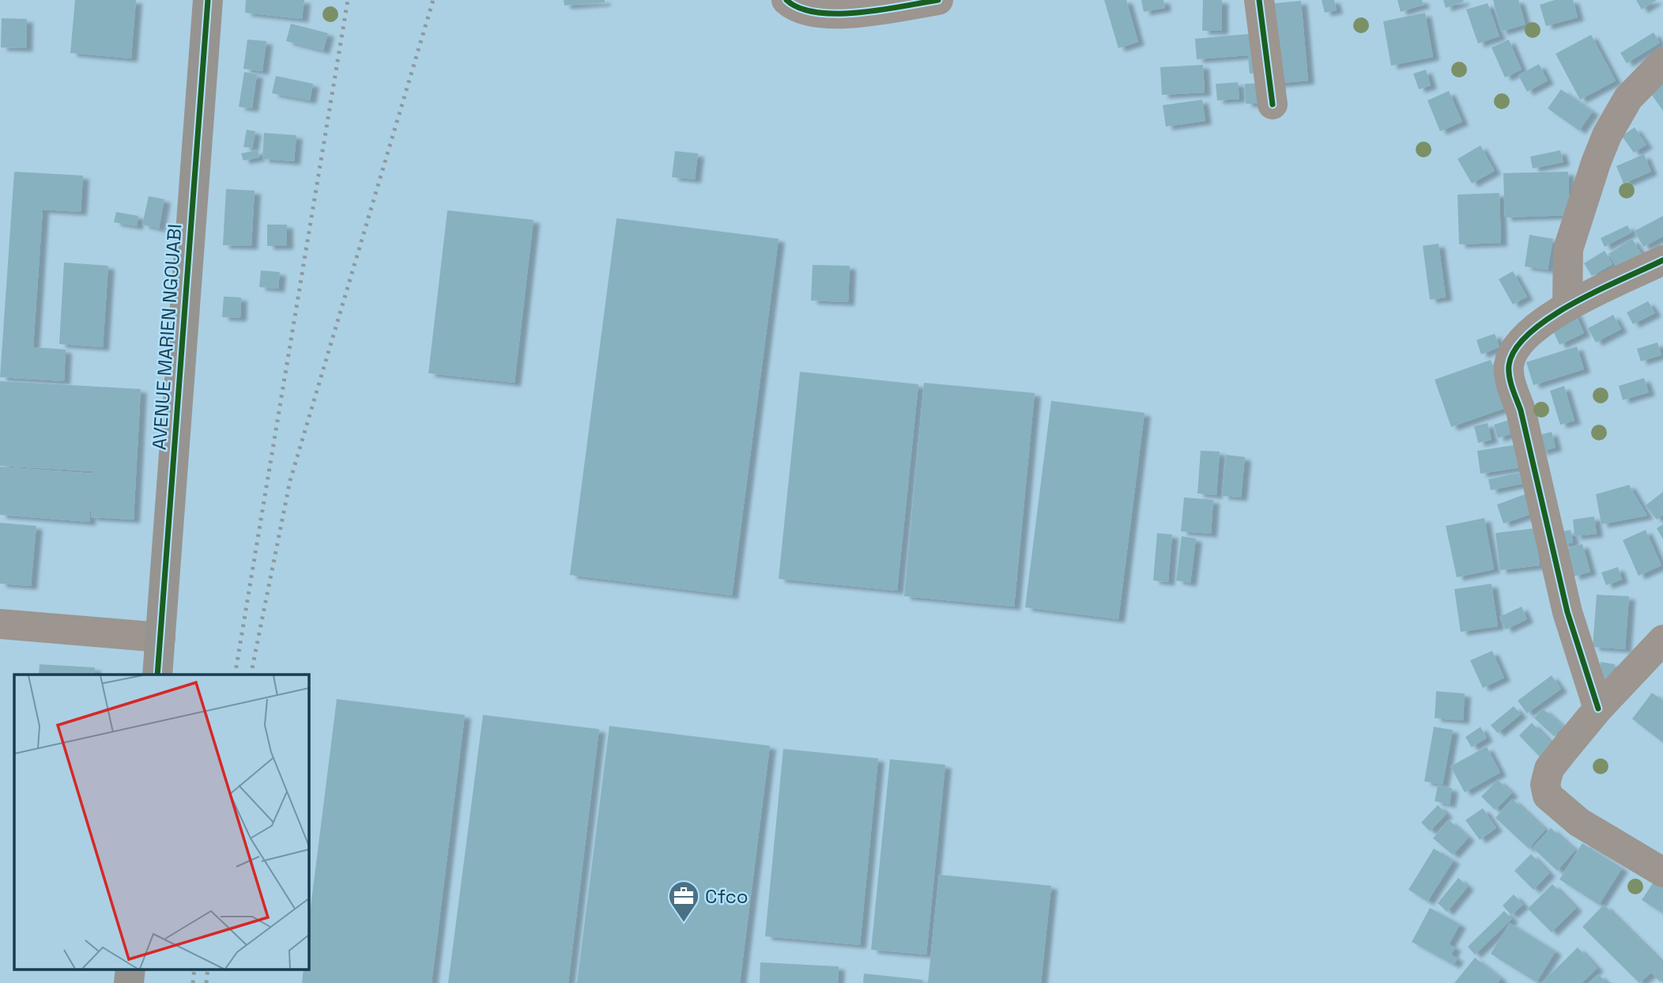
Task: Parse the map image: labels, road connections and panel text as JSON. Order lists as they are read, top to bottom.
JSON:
{
  "streets": {
    "street": ["AVENUE MARIEN NGOUABI"]
  },
  "places": {
    "office": ["Cfco"]
  }
}
